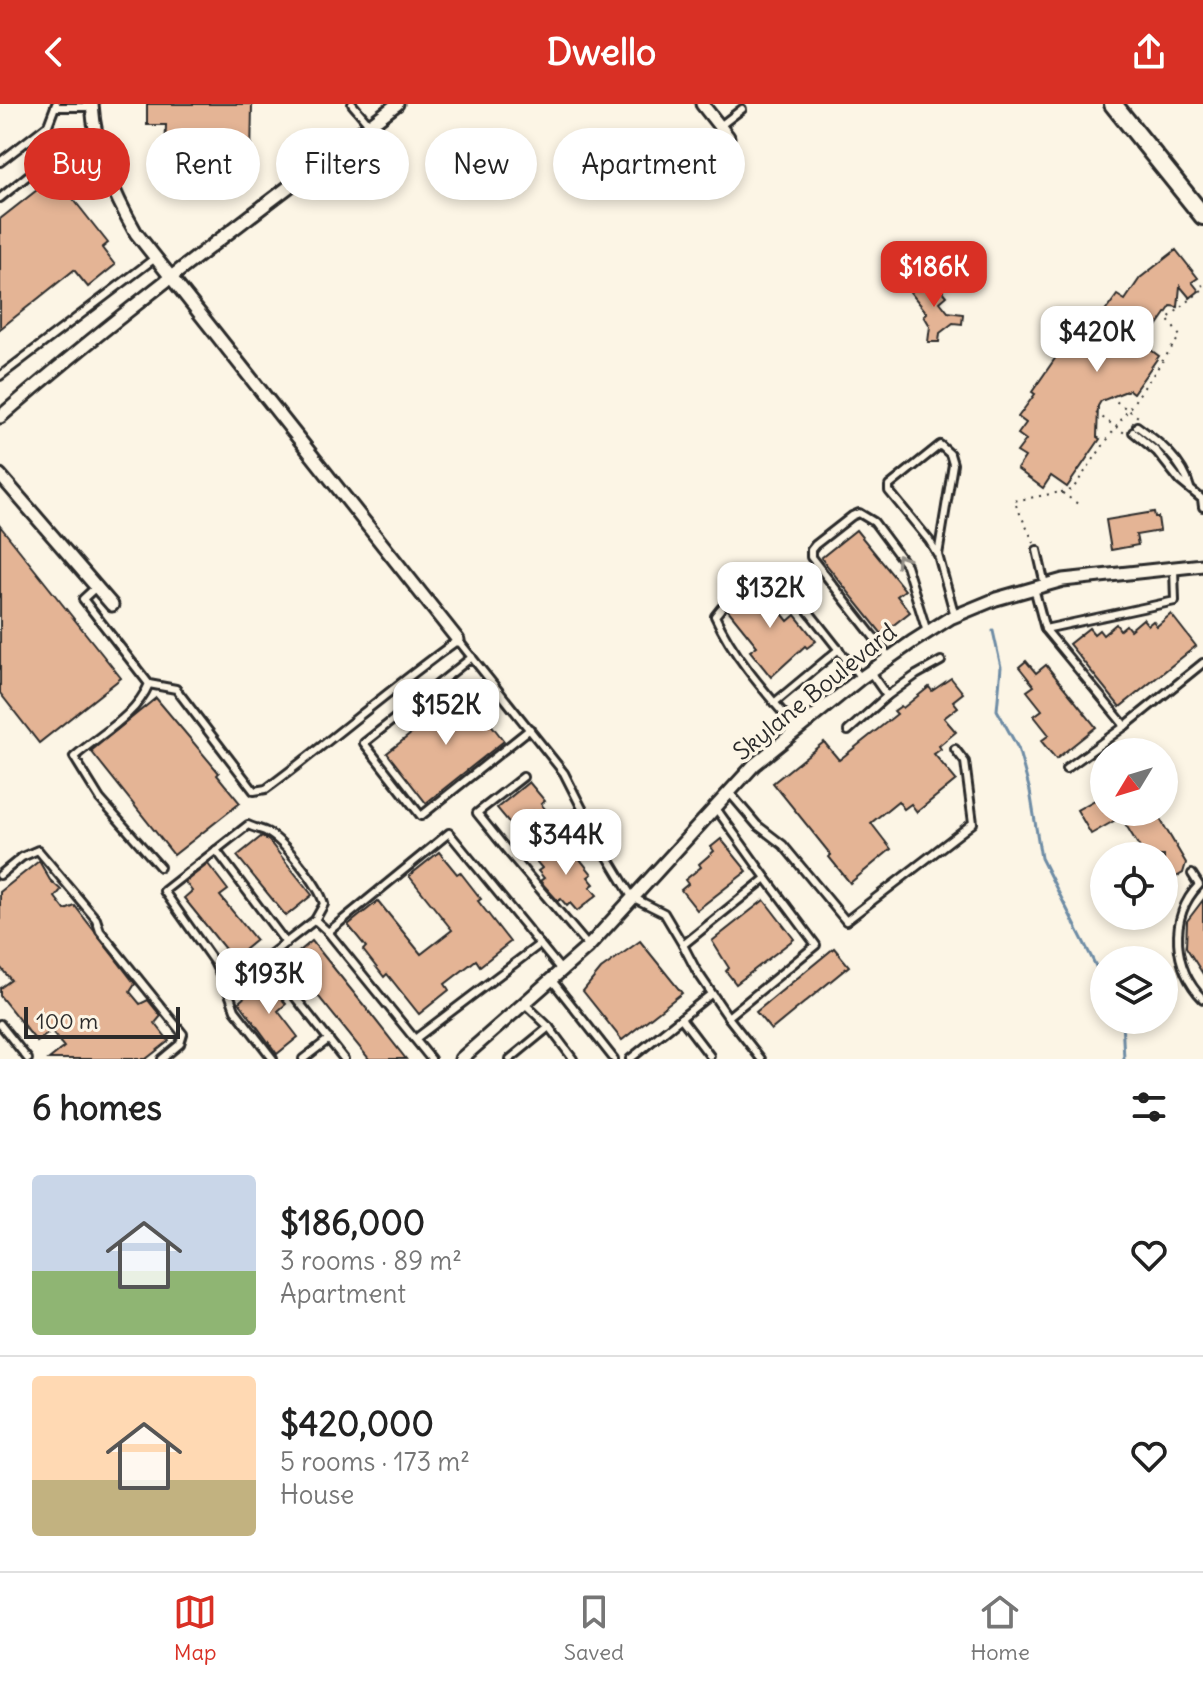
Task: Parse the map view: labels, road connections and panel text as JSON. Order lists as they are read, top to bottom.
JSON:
{
  "streets": {
    "street": ["Skylane Boulevard"]
  },
  "scale_bar": "100 m",
  "north": "bottom left",
  "page": {
    "header": "Dwello",
    "chip": [
      "Buy",
      "Rent",
      "Filters",
      "New",
      "Apartment"
    ],
    "price": [
      "$186K",
      "$420K",
      "$132K",
      "$152K",
      "$344K",
      "$193K"
    ],
    "scale": "100 m",
    "heading": "6 homes",
    "list": [
      {
        "name": "$186,000",
        "note": "3 rooms · 89 m² · Apartment"
      },
      {
        "name": "$420,000",
        "note": "5 rooms · 173 m² · House"
      }
    ],
    "tabs": ["Map", "Saved", "Home"]
  }
}
